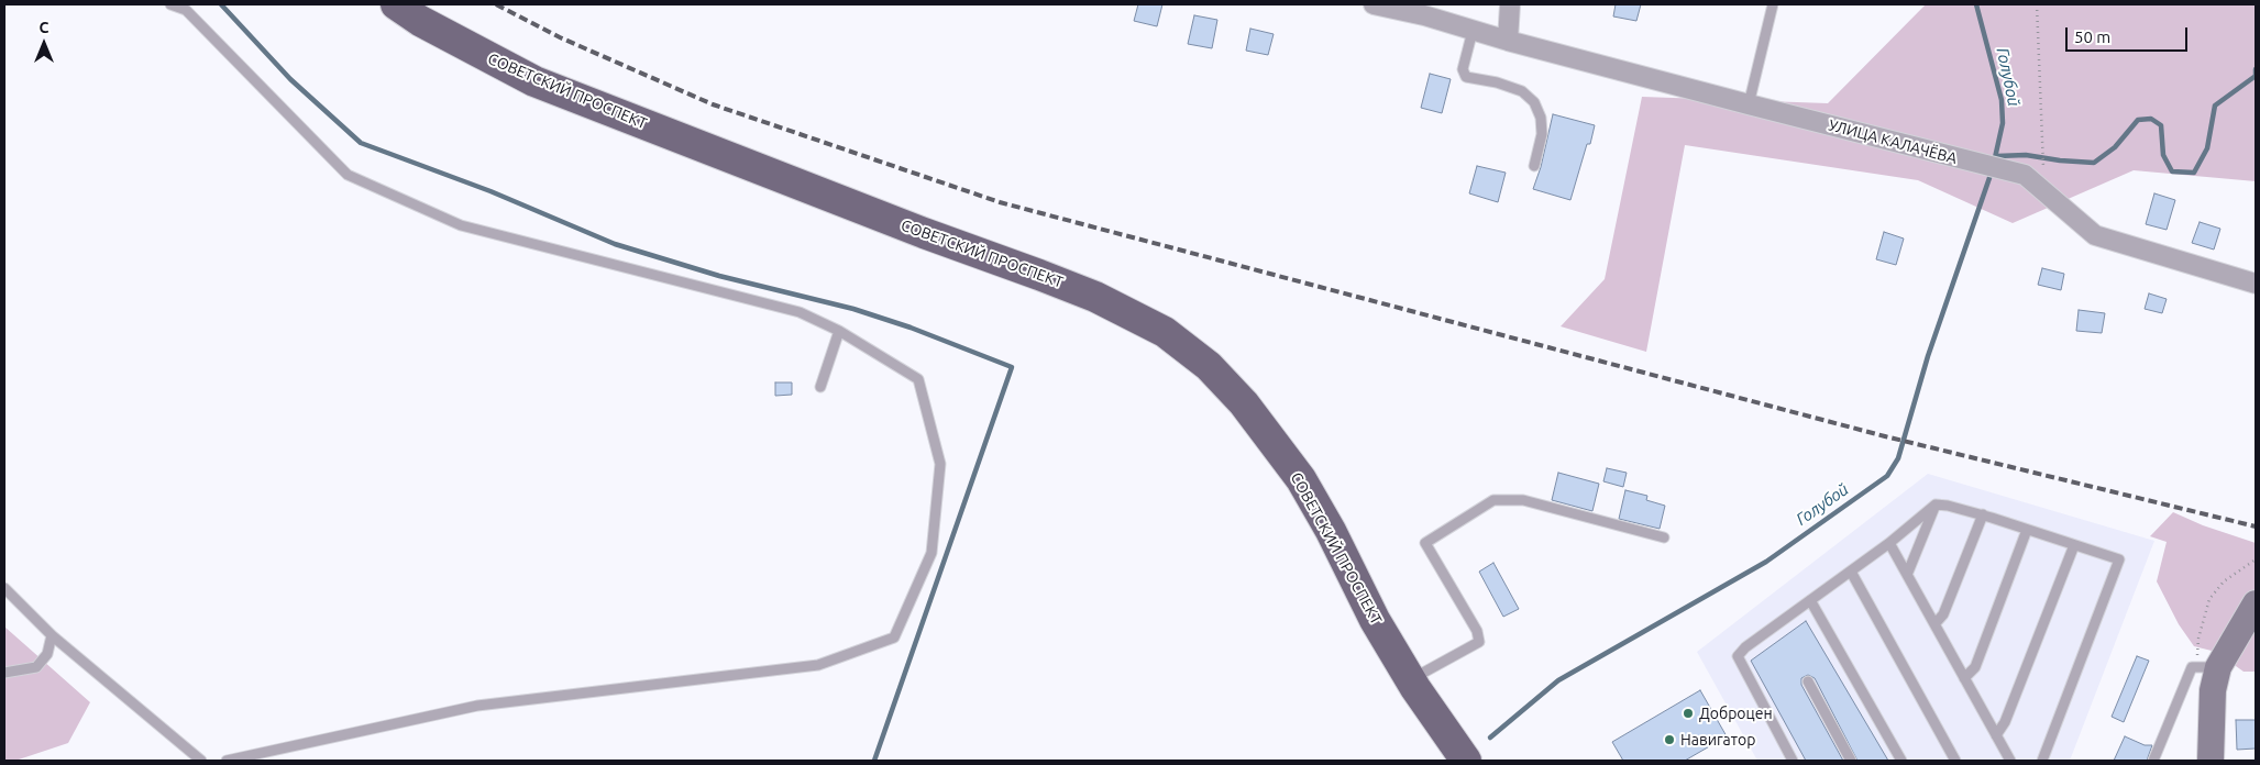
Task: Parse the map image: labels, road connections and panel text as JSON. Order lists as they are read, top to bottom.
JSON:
{
  "streets": {
    "main road": ["СОВЕТСКИЙ ПРОСПЕКТ"],
    "street": ["УЛИЦА КАЛАЧЁВА"]
  },
  "water": ["Голубой"],
  "places": ["Доброцен", "Навигатор"],
  "scale_bar": "50 m",
  "north": "top"
}
